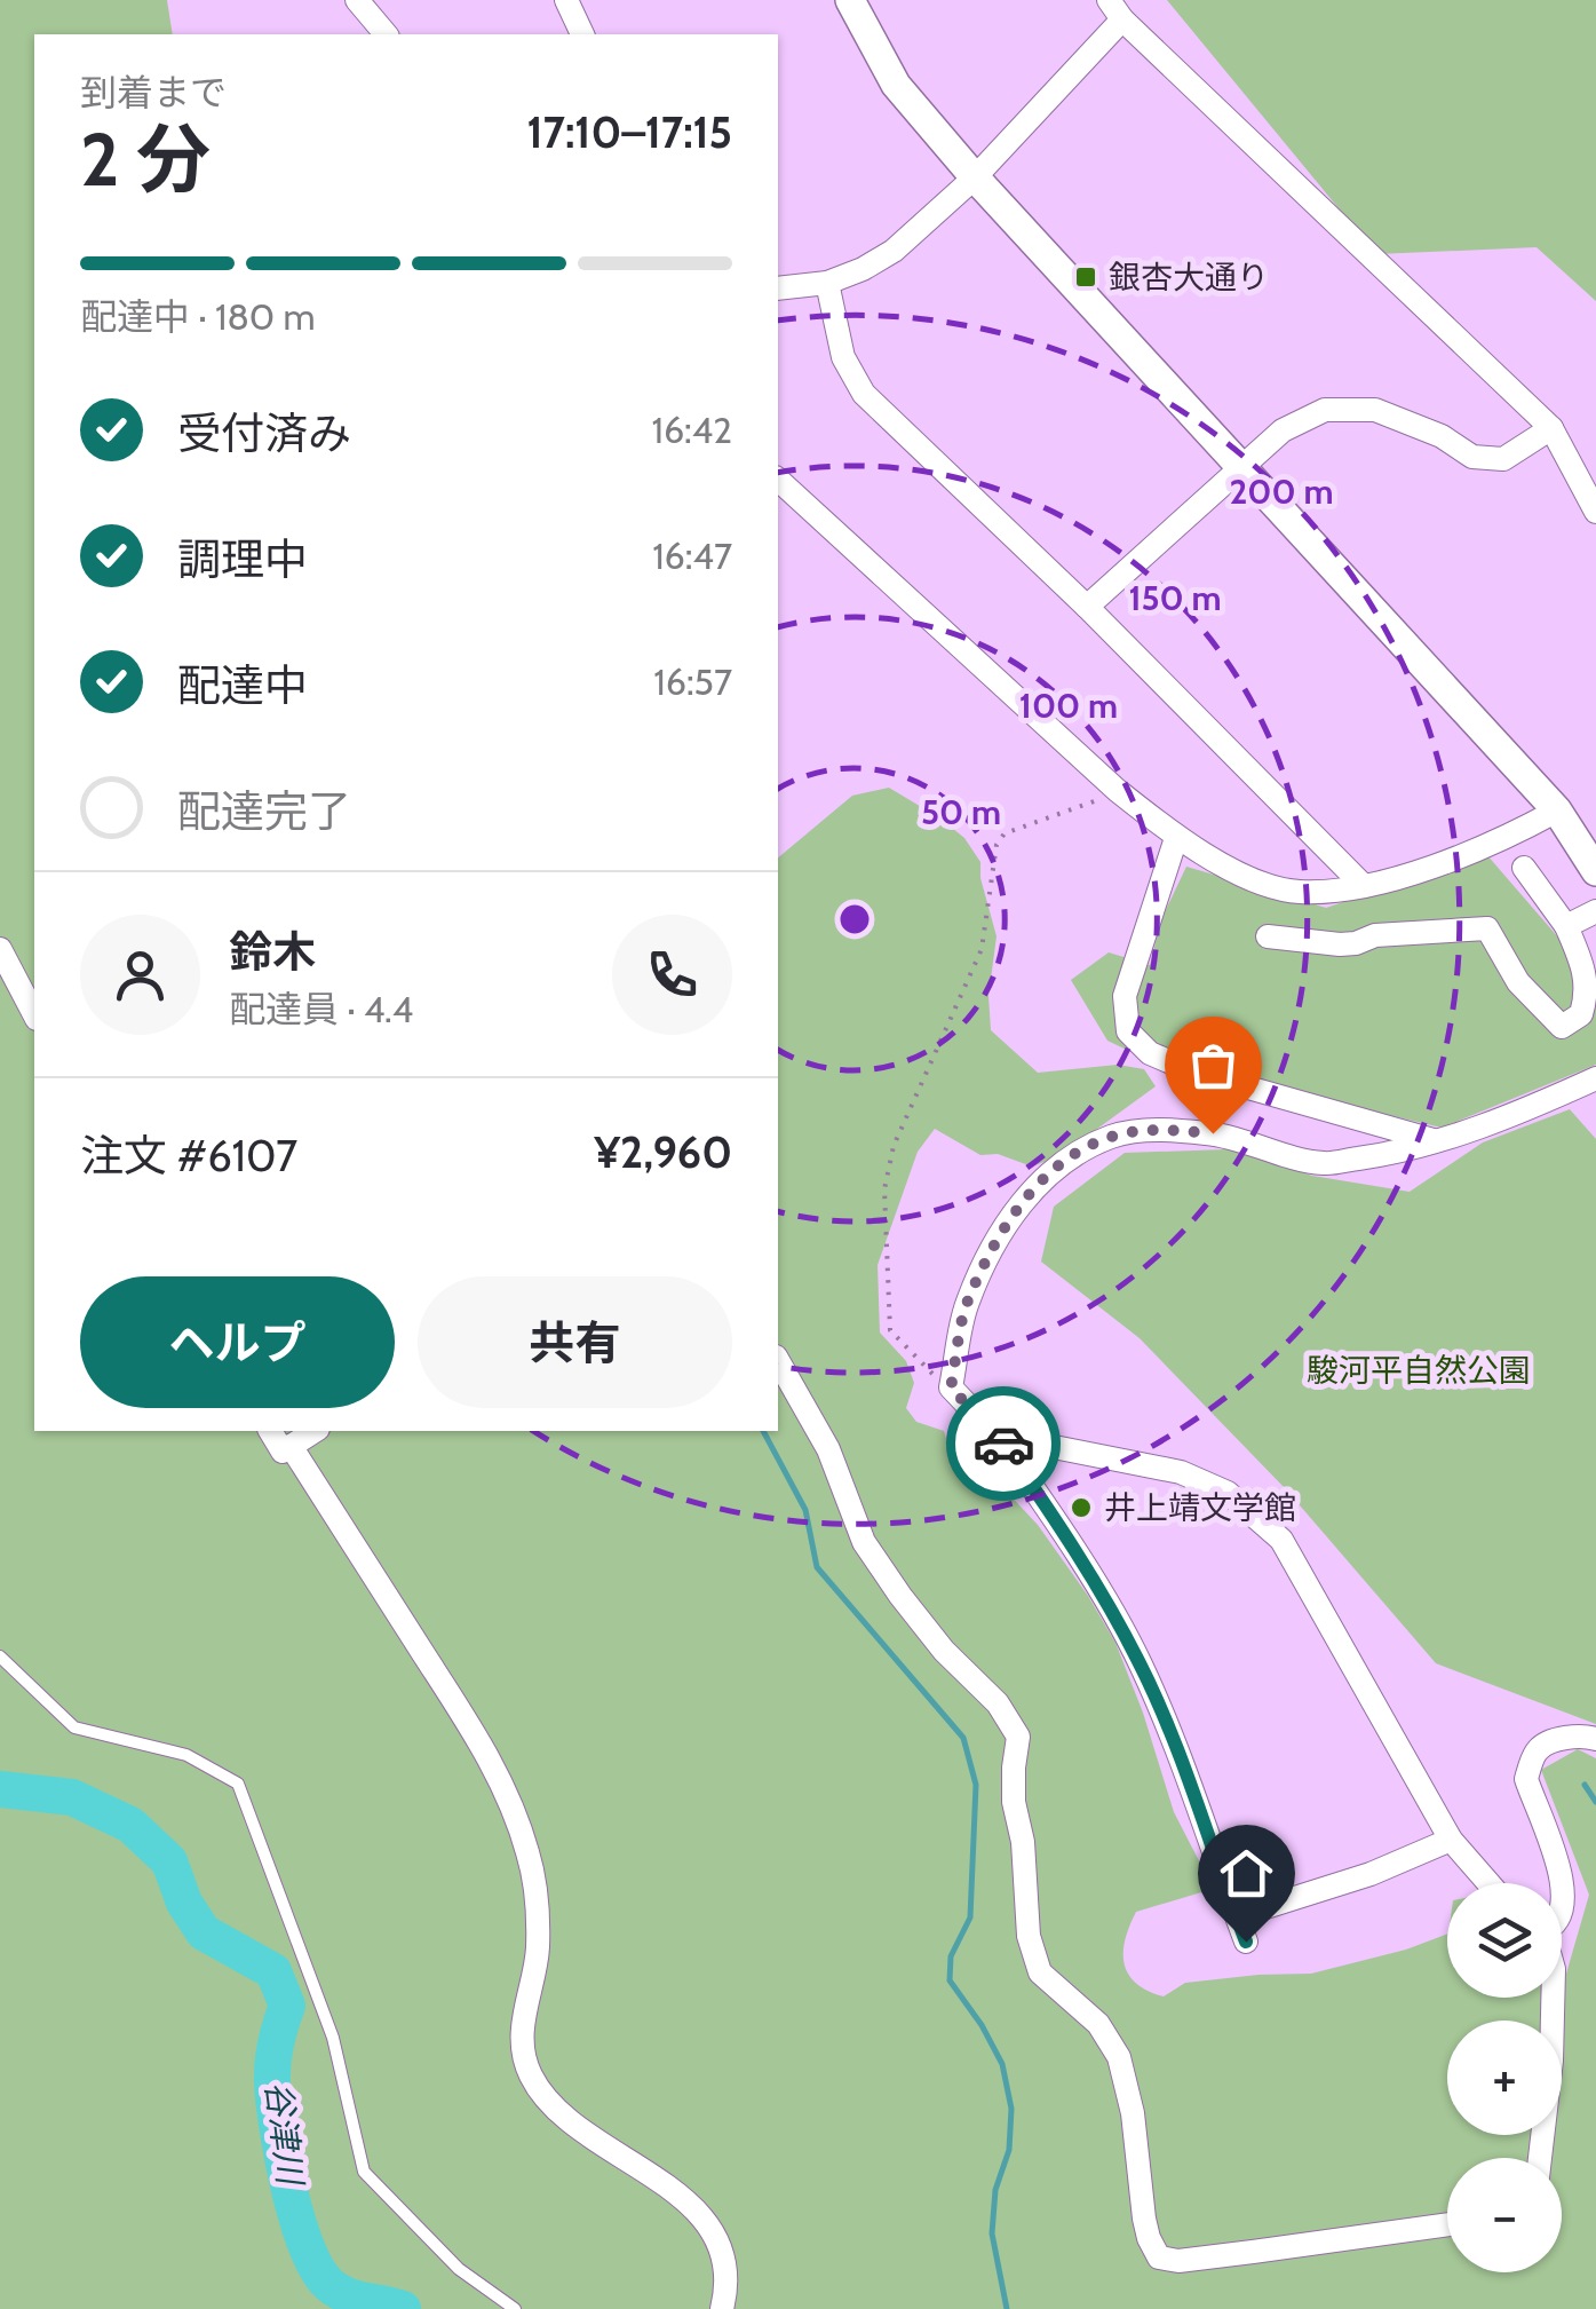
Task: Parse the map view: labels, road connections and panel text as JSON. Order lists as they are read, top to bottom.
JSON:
{
  "water": ["谷津川"],
  "parks": ["駿河平自然公園"],
  "places": {
    "transit": ["銀杏大通り"],
    "other": ["井上靖文学館"]
  },
  "page": {
    "heading": ["2 分", "到着まで", "17:10–17:15"],
    "panel": [
      "鈴木",
      "配達員 · 4.4",
      "注文 #6107",
      "¥2,960"
    ],
    "bar": "配達中 · 180 m",
    "list": [
      ["受付済み", "16:42"],
      ["調理中", "16:47"],
      ["配達中", "16:57"],
      "配達完了"
    ],
    "buttons": ["ヘルプ", "共有"],
    "map_buttons": ["+", "−"]
  },
  "rings": [
    "200 m",
    "150 m",
    "100 m",
    "50 m"
  ]
}
